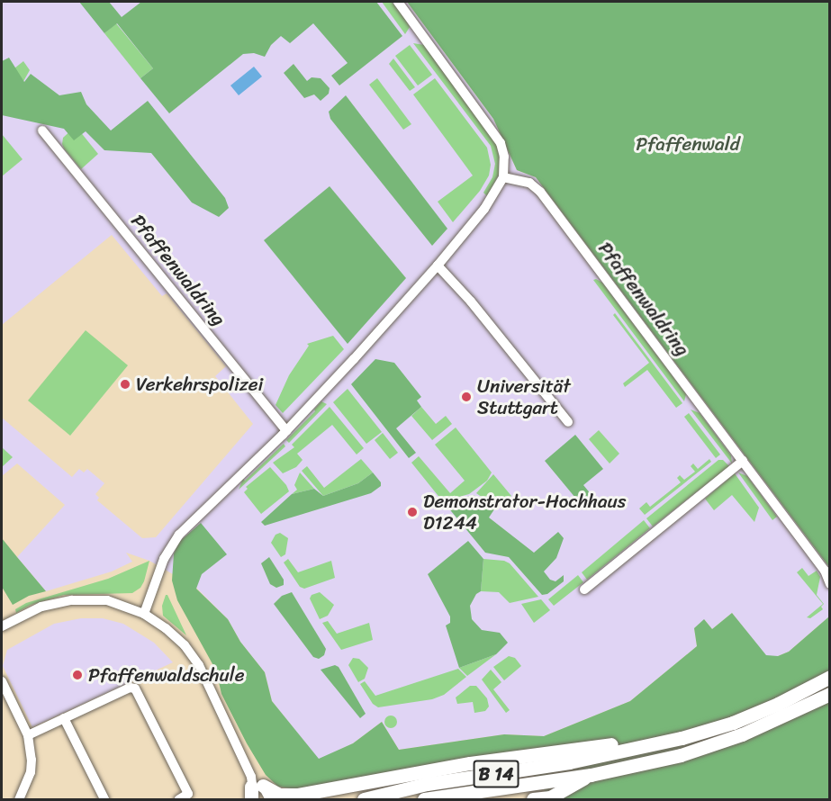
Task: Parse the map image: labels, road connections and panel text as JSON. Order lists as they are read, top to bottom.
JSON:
{
  "streets": {
    "highway": ["B 14"],
    "street": ["Pfaffenwaldring"]
  },
  "parks": ["Pfaffenwald"],
  "places": [
    "Verkehrspolizei",
    "Universität Stuttgart",
    "Demonstrator-Hochhaus D1244",
    "Pfaffenwaldschule"
  ]
}
